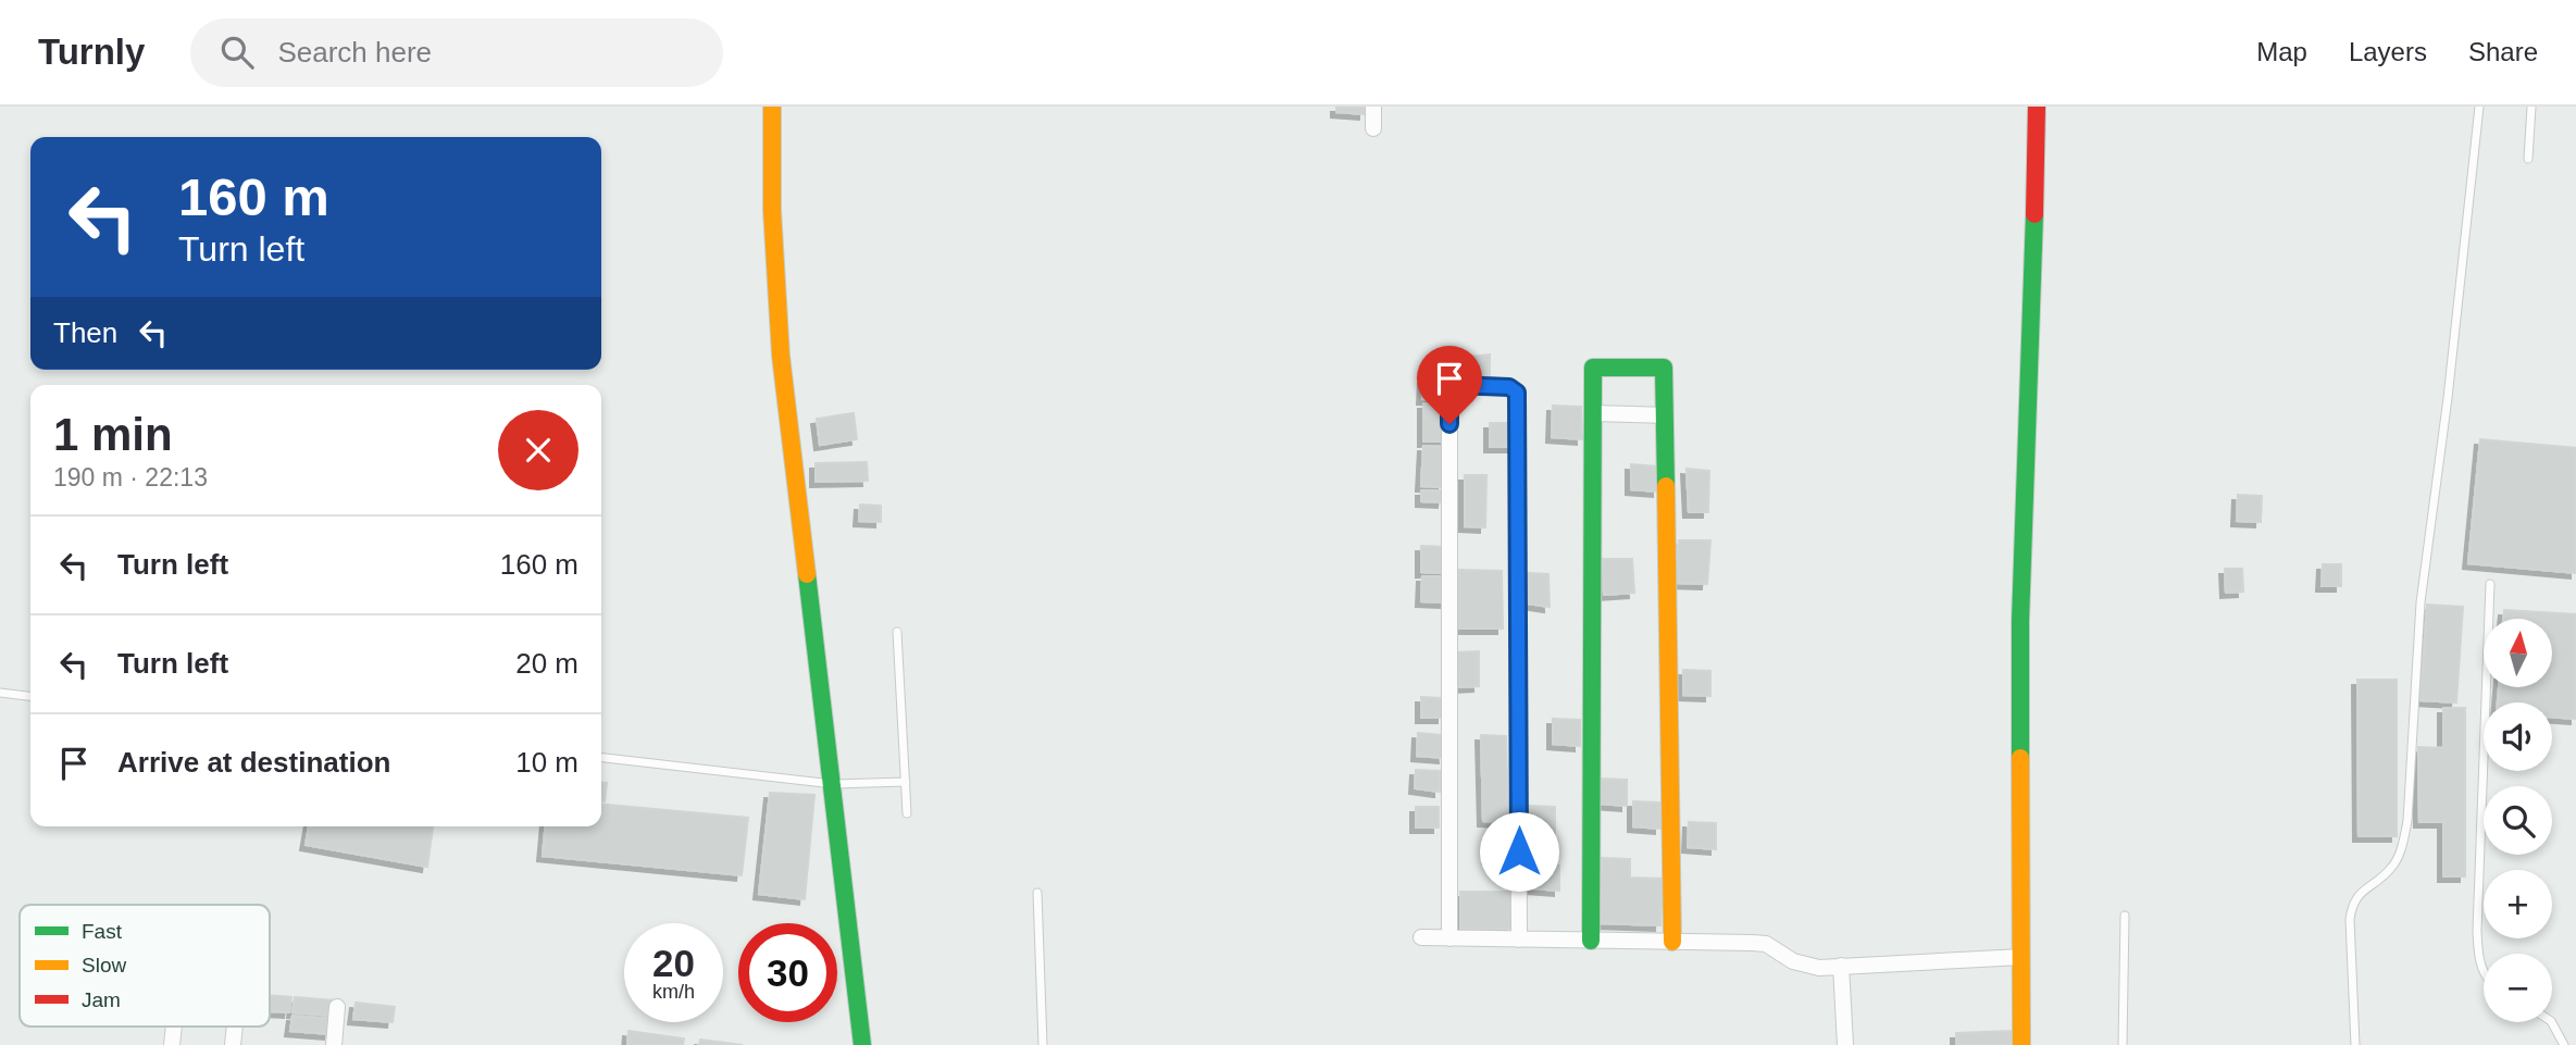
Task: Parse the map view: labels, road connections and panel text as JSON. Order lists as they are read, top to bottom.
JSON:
{
  "legend": ["Fast", "Slow", "Jam"],
  "north": "top",
  "page": {
    "header": "Turnly",
    "search": "Search here",
    "nav": ["Map", "Layers", "Share"],
    "turn": ["160 m", "Turn left"],
    "then": "Then",
    "heading": ["1 min", "190 m · 22:13"],
    "list": [
      {
        "name": "Turn left",
        "value": "160 m"
      },
      {
        "name": "Turn left",
        "value": "20 m"
      },
      {
        "name": "Arrive at destination",
        "value": "10 m"
      }
    ],
    "map_buttons": ["+", "−"],
    "speed": "20 km/h",
    "limit": "30"
  }
}
